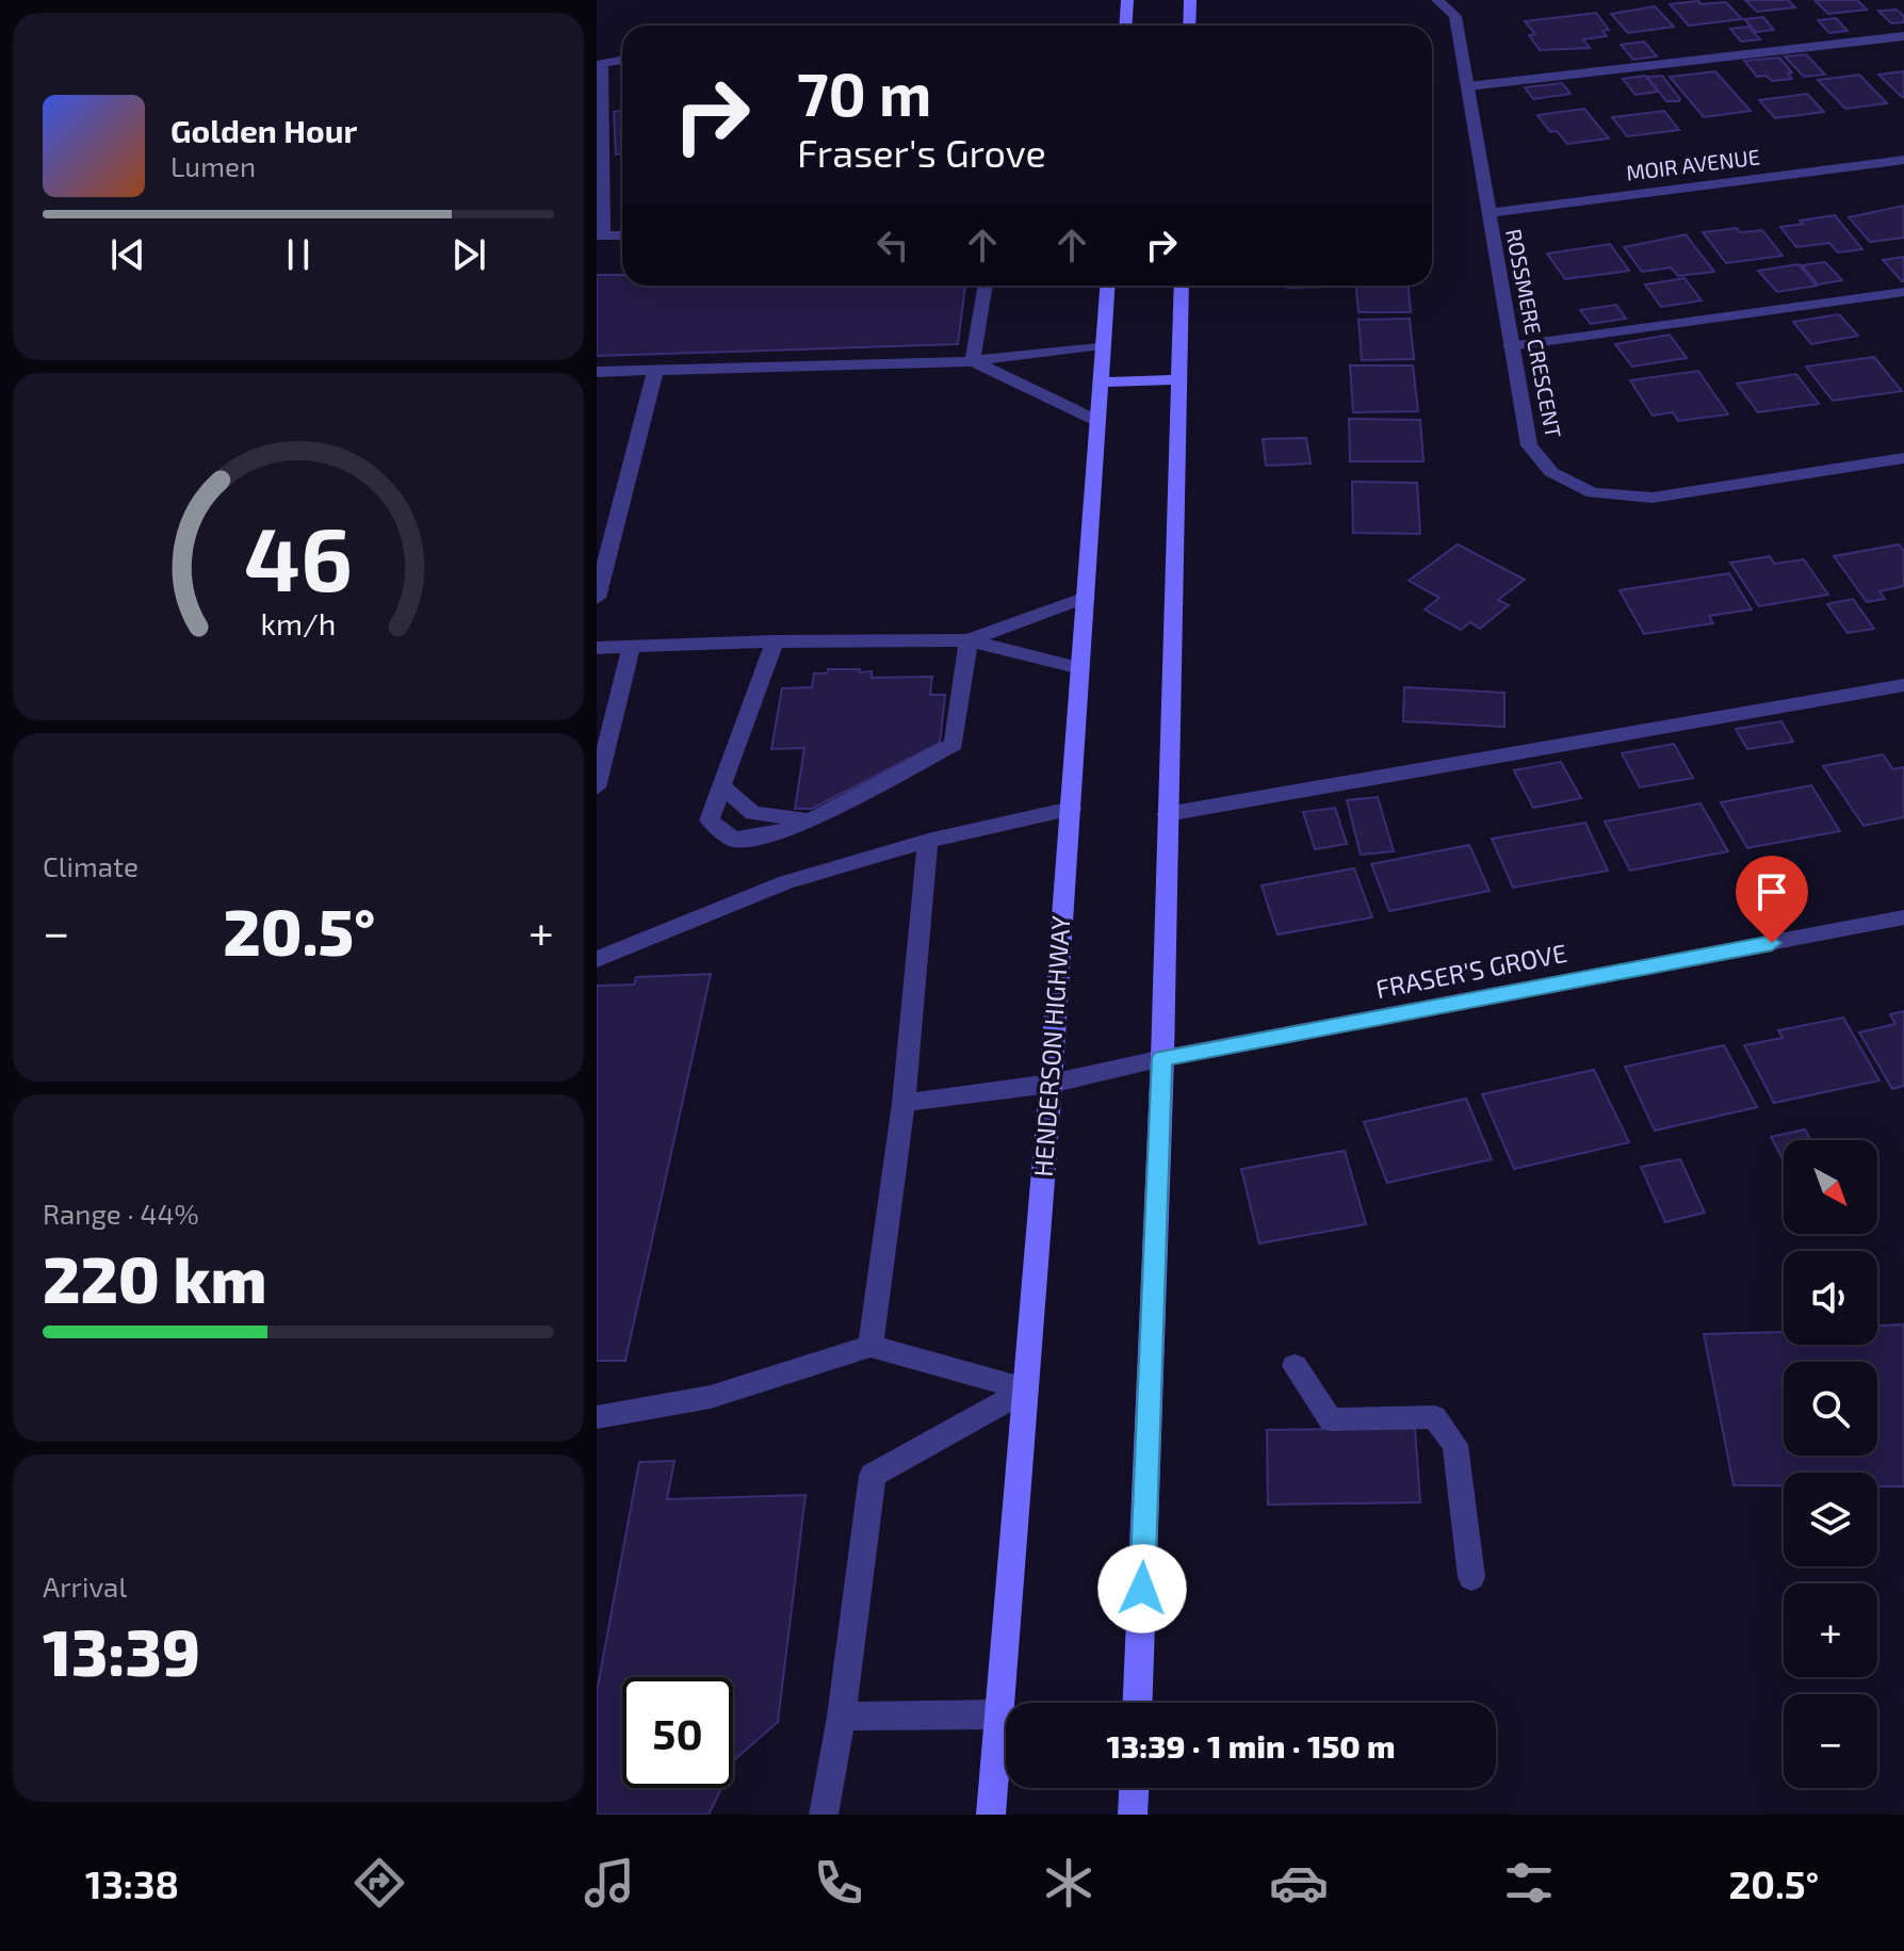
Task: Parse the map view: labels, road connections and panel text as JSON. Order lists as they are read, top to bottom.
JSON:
{
  "streets": {
    "main road": ["HENDERSON HIGHWAY"],
    "street": ["MOIR AVENUE", "ROSSMERE CRESCENT", "FRASER'S GROVE"]
  },
  "crossings": [
    ["MOIR AVENUE", "ROSSMERE CRESCENT"],
    ["FRASER'S GROVE", "HENDERSON HIGHWAY"]
  ],
  "north": "bottom right",
  "page": {
    "turn": ["70 m", "Fraser's Grove"],
    "song": ["Golden Hour", "Lumen"],
    "tile": [
      "Climate",
      ["Range · 44%", "220 km"],
      ["Arrival", "13:39"]
    ],
    "heat": ["−", "20.5°", "+"],
    "map_buttons": ["+", "−"],
    "limit": "50",
    "trip": "13:39 · 1 min · 150 m",
    "tabs": ["13:38", "20.5°"],
    "gauge": ["46", "km/h"]
  }
}
